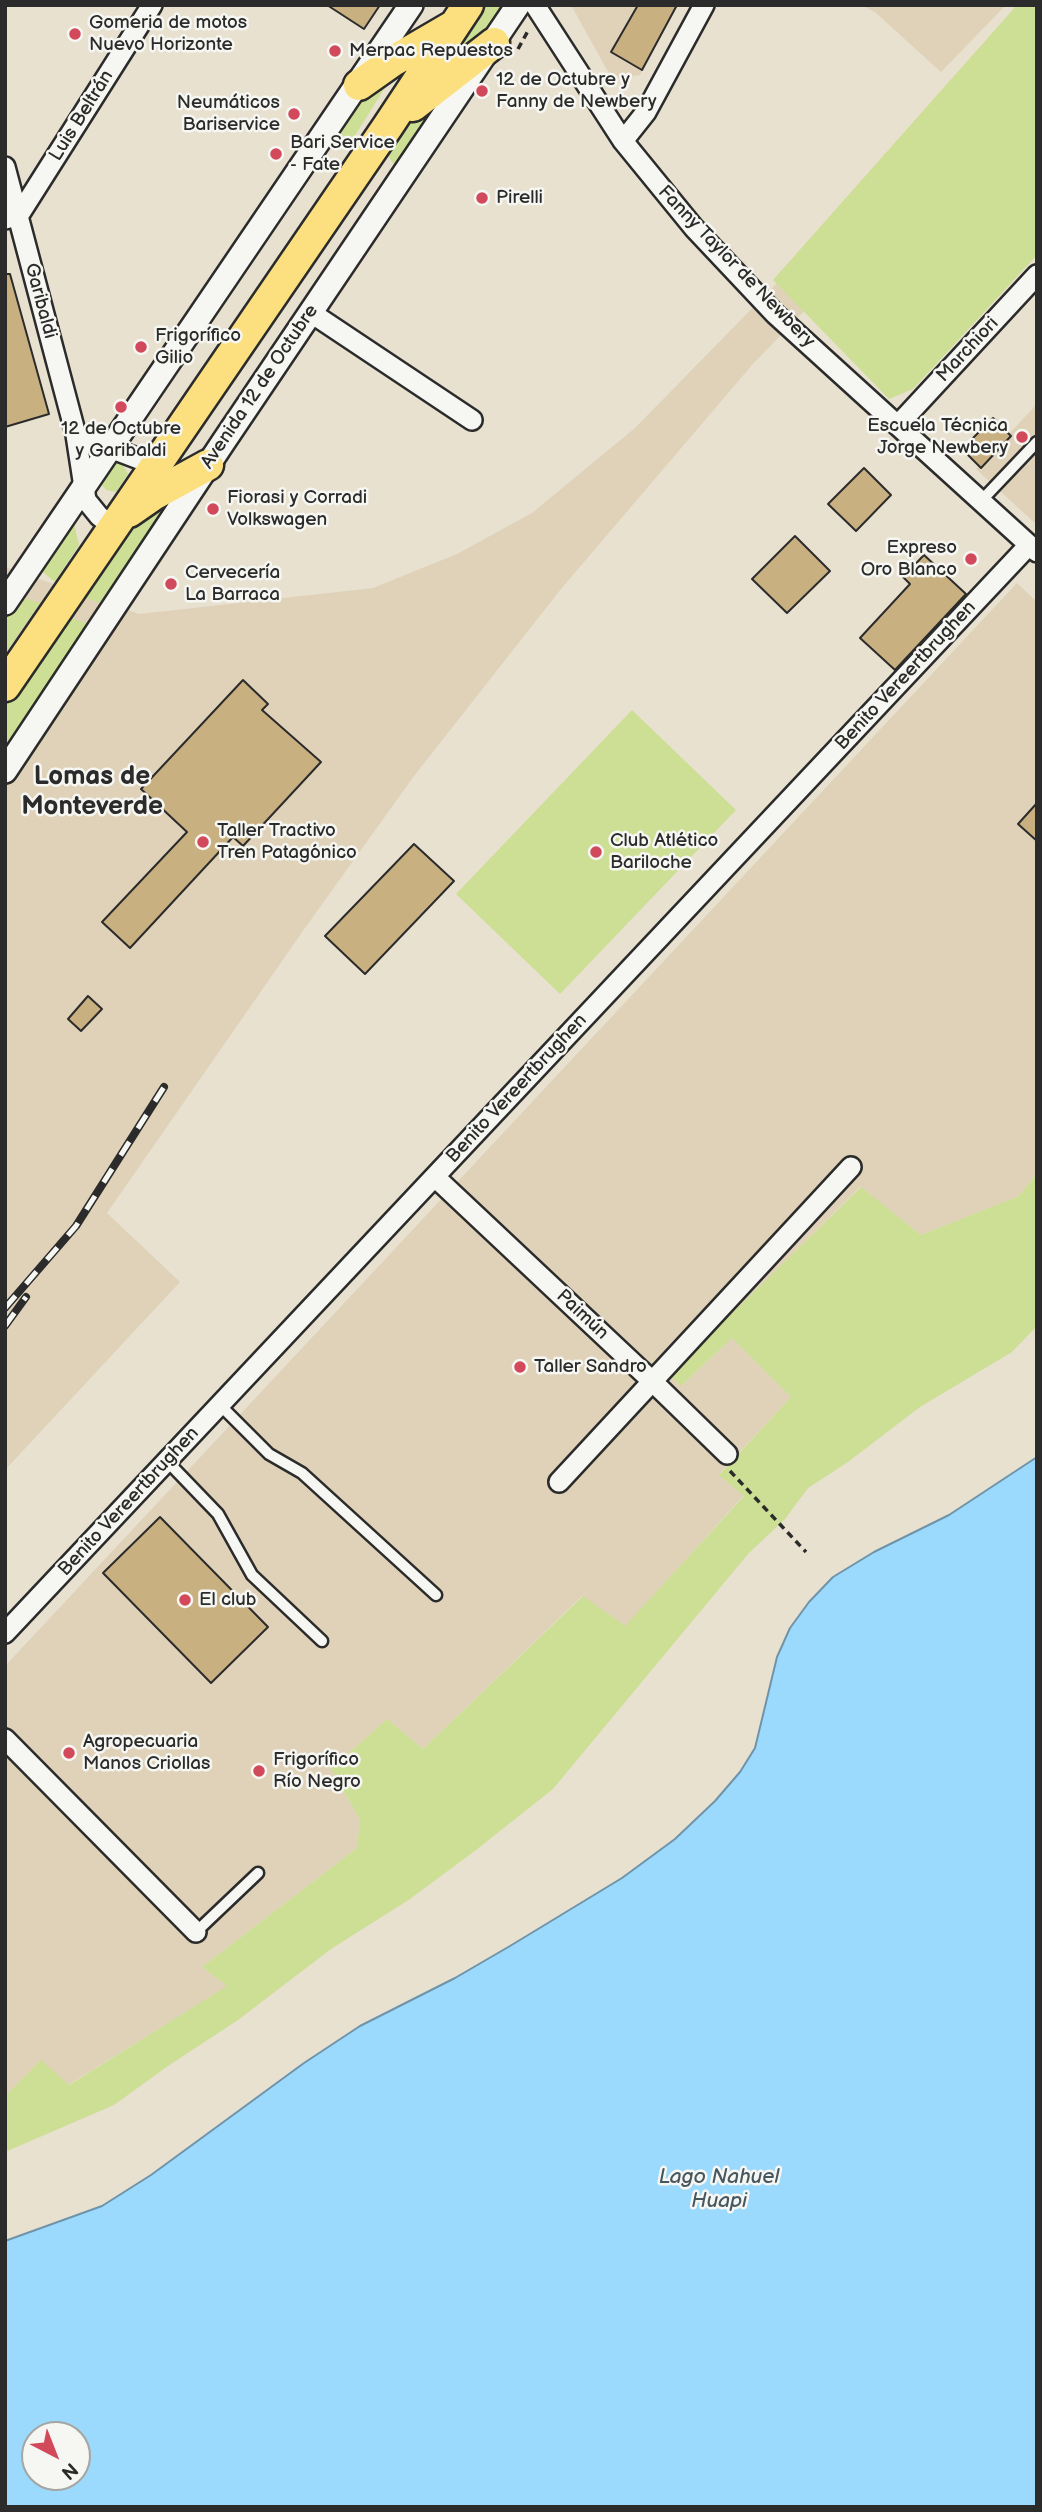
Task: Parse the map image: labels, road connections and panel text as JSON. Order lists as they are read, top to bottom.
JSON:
{
  "streets": {
    "street": [
      "Luis Beltrán",
      "Fanny Taylor de Newbery",
      "Garibaldi",
      "Marchiori",
      "Avenida 12 de Octubre",
      "Benito Vereertbrughen",
      "Paimún"
    ]
  },
  "crossings": [
    ["Luis Beltrán", "Garibaldi"],
    ["Fanny Taylor de Newbery", "Marchiori"],
    ["Fanny Taylor de Newbery", "Benito Vereertbrughen"],
    ["Benito Vereertbrughen", "Paimún"]
  ],
  "districts": ["Lomas de Monteverde"],
  "water": ["Lago Nahuel Huapi"],
  "places": [
    "Gomeria de motos Nuevo Horizonte",
    "Merpac Repuestos",
    "12 de Octubre y Fanny de Newbery",
    "Neumáticos Bariservice",
    "Bari Service - Fate",
    "Pirelli",
    "Frigorífico Gilio",
    "12 de Octubre y Garibaldi",
    "Escuela Técnica Jorge Newbery",
    "Fiorasi y Corradi Volkswagen",
    "Expreso Oro Blanco",
    "Cervecería La Barraca",
    "Taller Tractivo Tren Patagónico",
    "Club Atlético Bariloche",
    "Taller Sandro",
    "El club",
    "Agropecuaria Manos Criollas",
    "Frigorífico Río Negro"
  ],
  "north": "bottom right"
}
